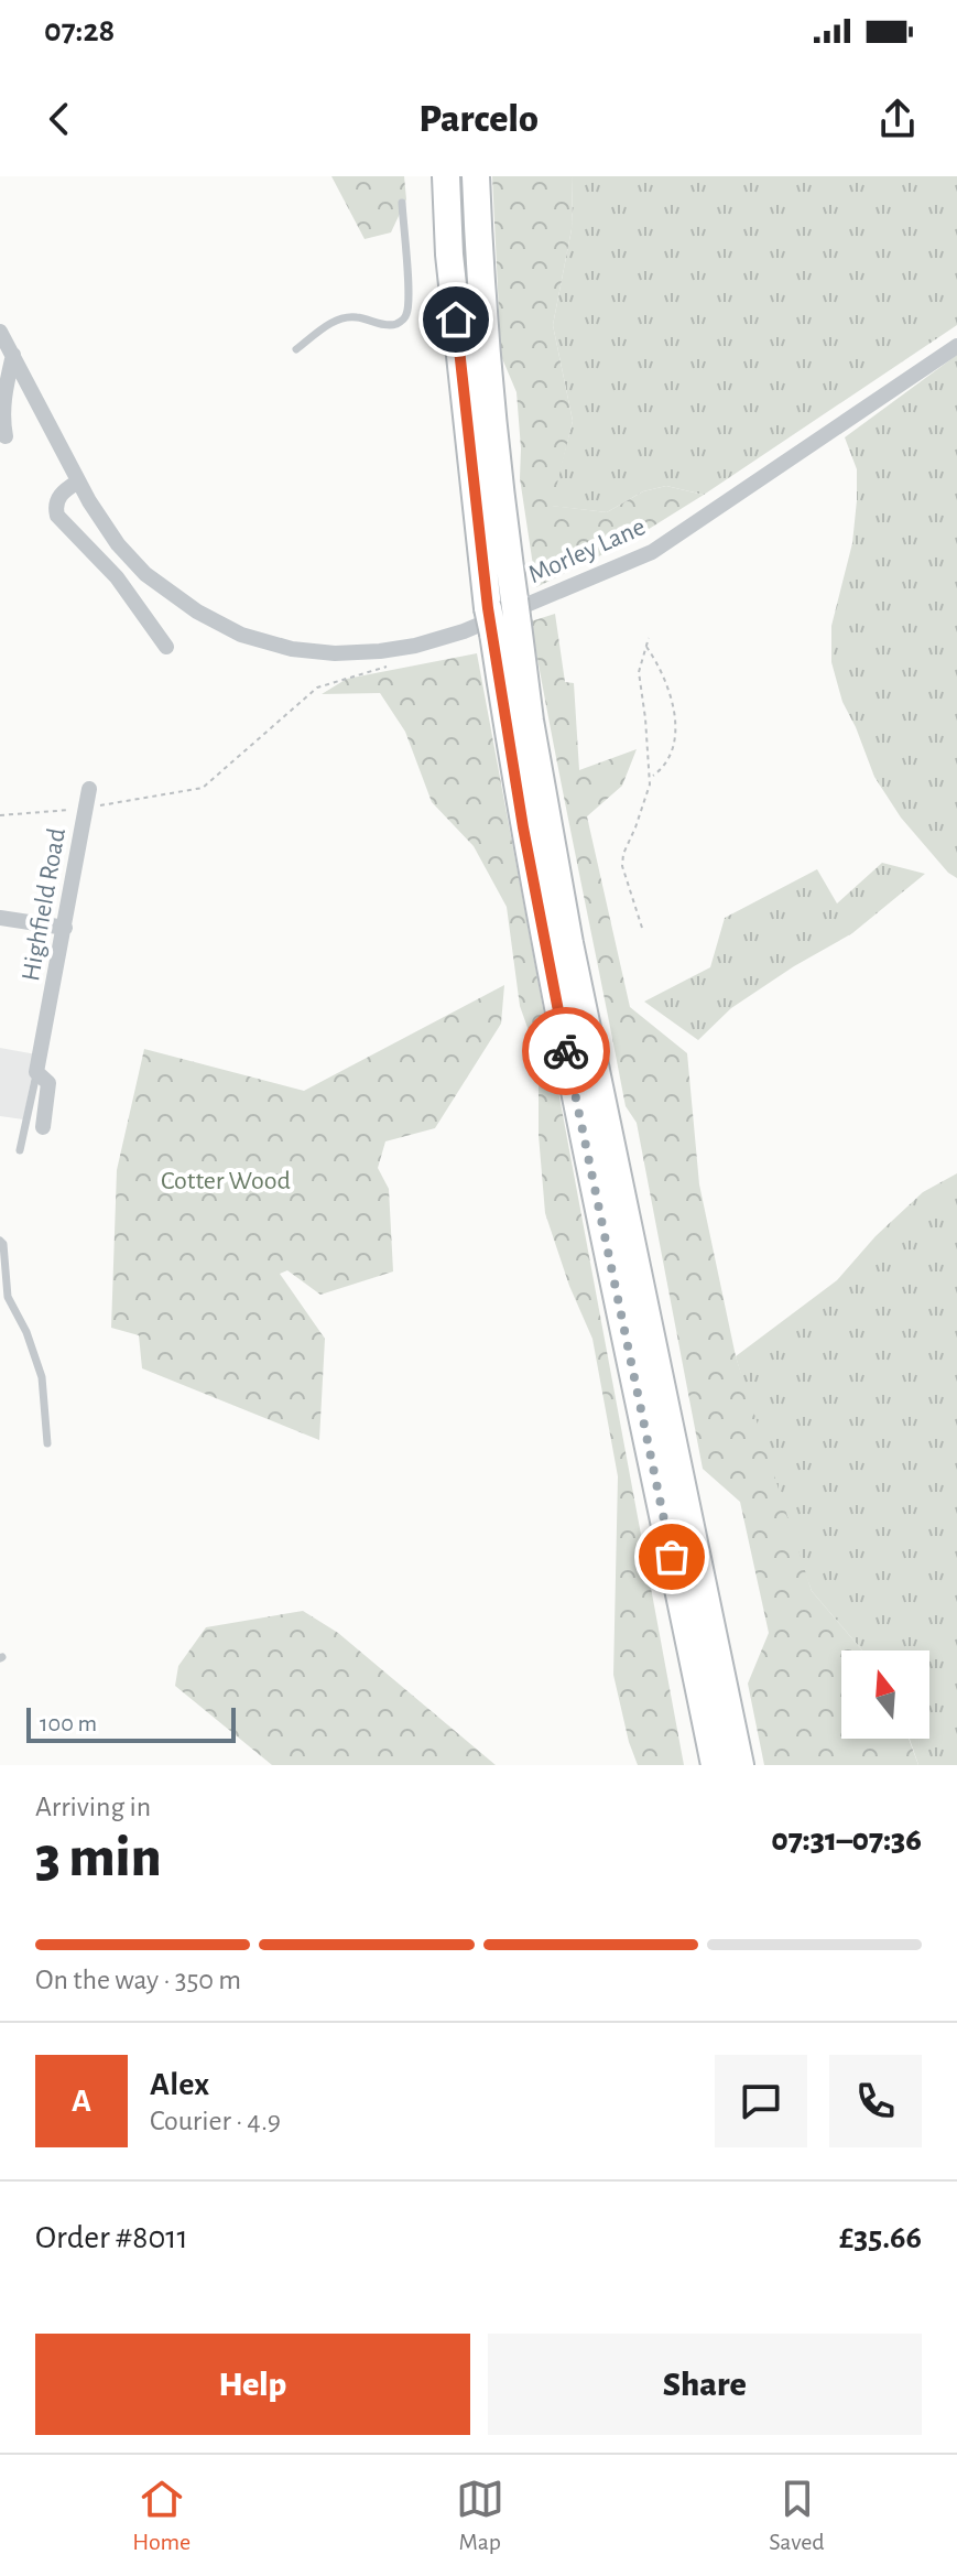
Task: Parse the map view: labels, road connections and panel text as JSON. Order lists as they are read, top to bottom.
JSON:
{
  "streets": {
    "street": ["Morley Lane", "Highfield Road"]
  },
  "parks": ["Cotter Wood"],
  "scale_bar": "100 m",
  "north": "top",
  "page": {
    "status": "07:28",
    "header": "Parcelo",
    "scale": "100 m",
    "heading": ["3 min", "Arriving in", "07:31–07:36"],
    "panel": [
      "Alex",
      "Courier · 4.9",
      "Order #8011",
      "£35.66"
    ],
    "bar": "On the way · 350 m",
    "round": "A",
    "buttons": ["Help", "Share"],
    "tabs": ["Home", "Map", "Saved"]
  }
}
